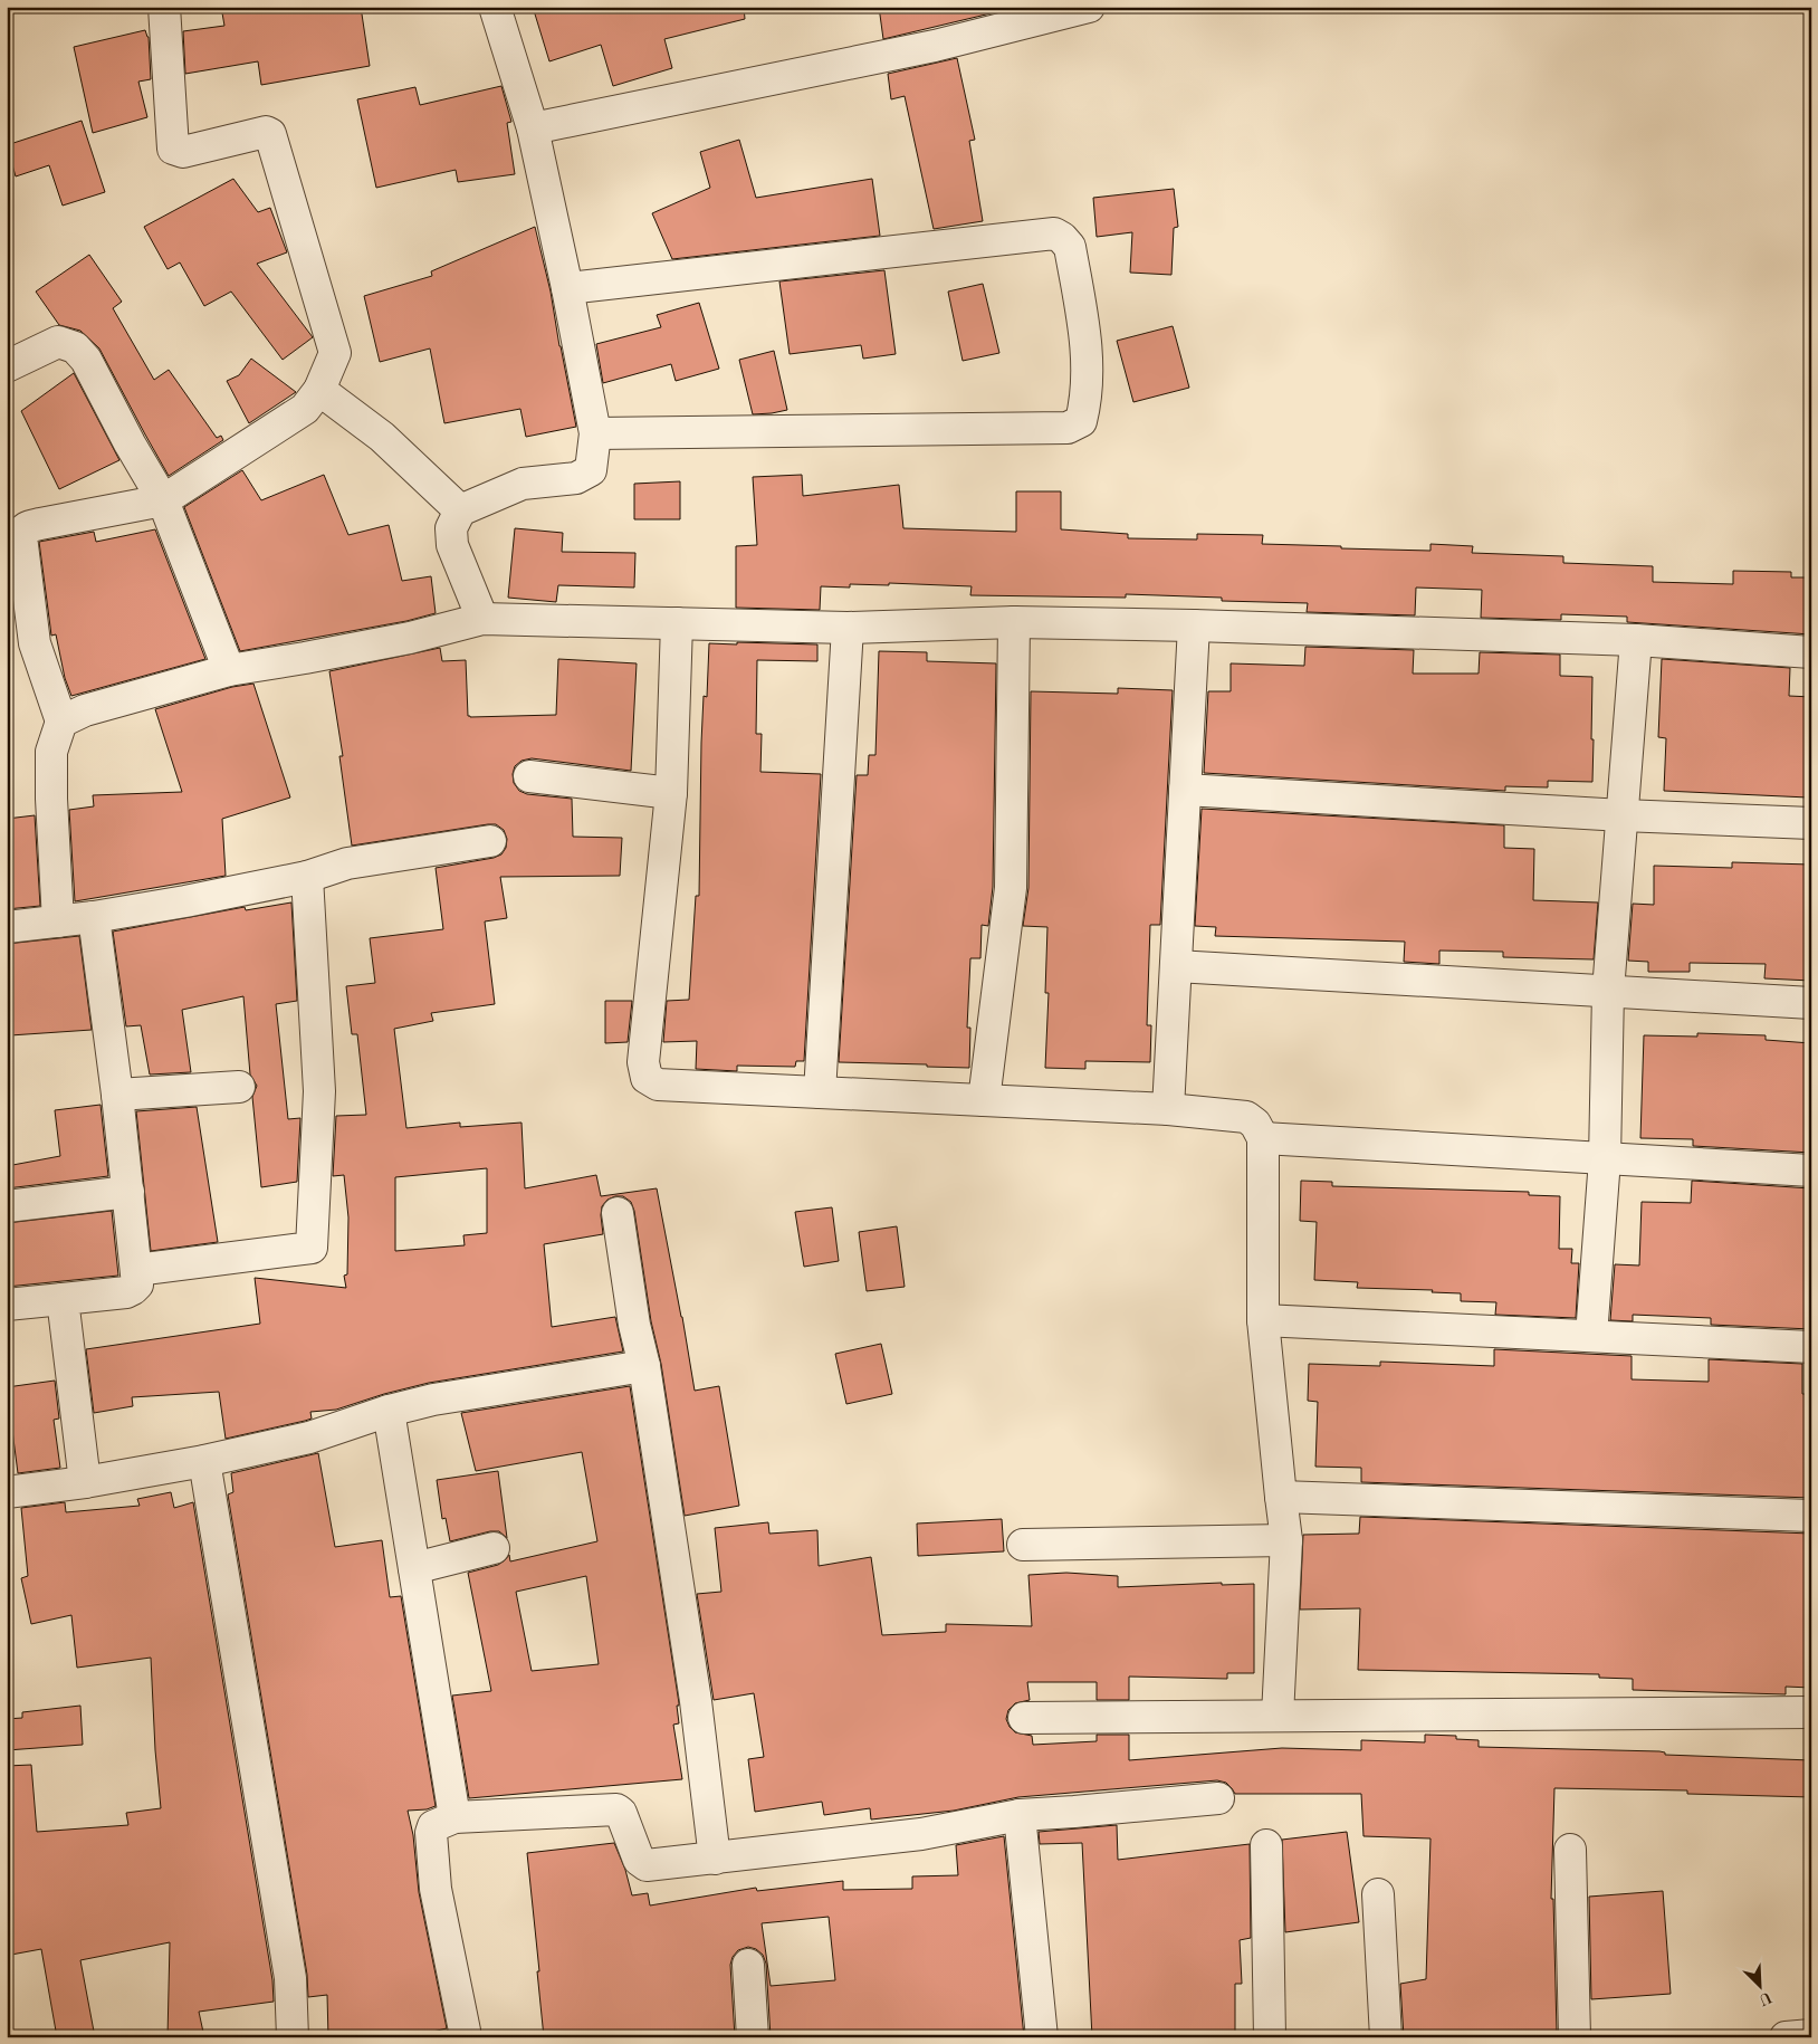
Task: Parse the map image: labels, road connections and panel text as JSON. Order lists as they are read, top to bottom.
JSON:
{
  "north": "bottom right"
}
